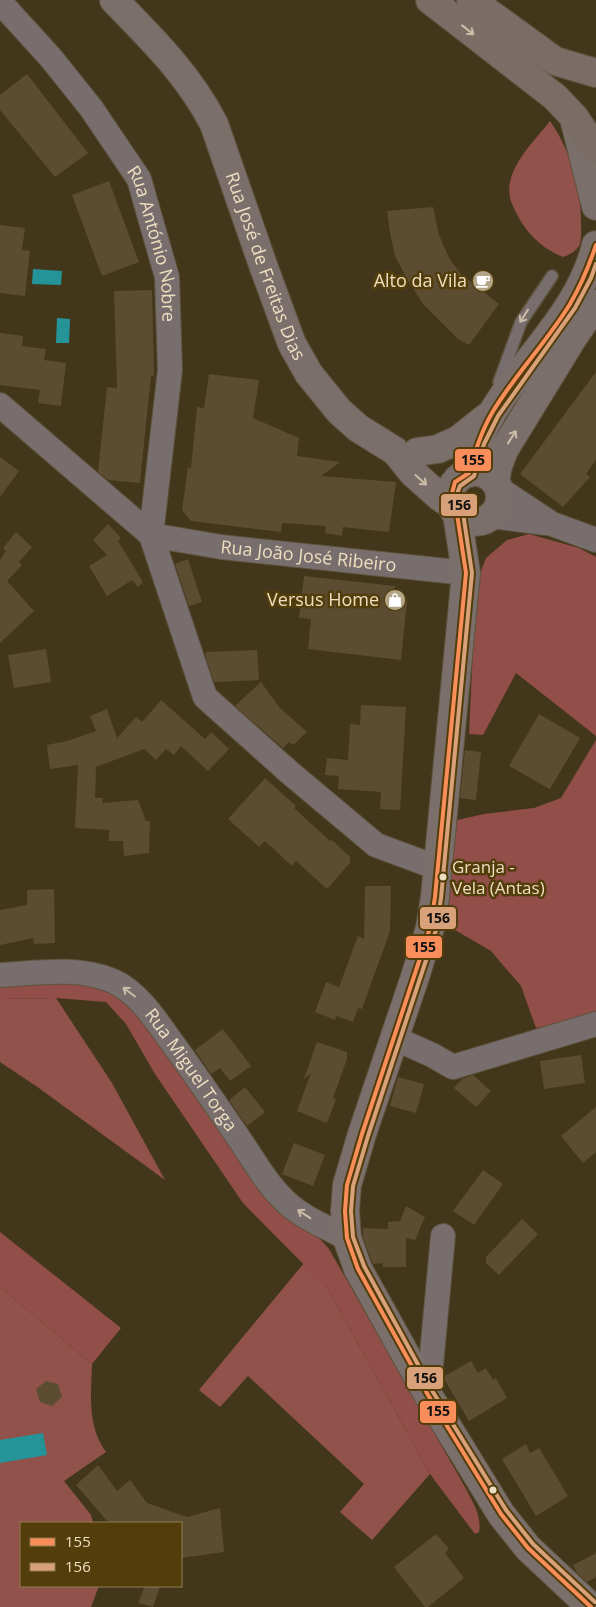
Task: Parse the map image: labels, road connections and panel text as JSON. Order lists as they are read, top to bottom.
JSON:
{
  "streets": {
    "main road": ["Rua José de Freitas Dias"],
    "street": ["Rua António Nobre", "Rua João José Ribeiro", "Rua Miguel Torga"]
  },
  "crossings": [
    ["Rua António Nobre", "Rua João José Ribeiro"]
  ],
  "one_way": ["Rua Miguel Torga"],
  "places": {
    "cafe": ["Alto da Vila"],
    "shop": ["Versus Home"],
    "other": ["Granja - Vela (Antas)"]
  },
  "lines": ["transit line 155", "transit line 156"],
  "legend": ["155", "156"]
}
